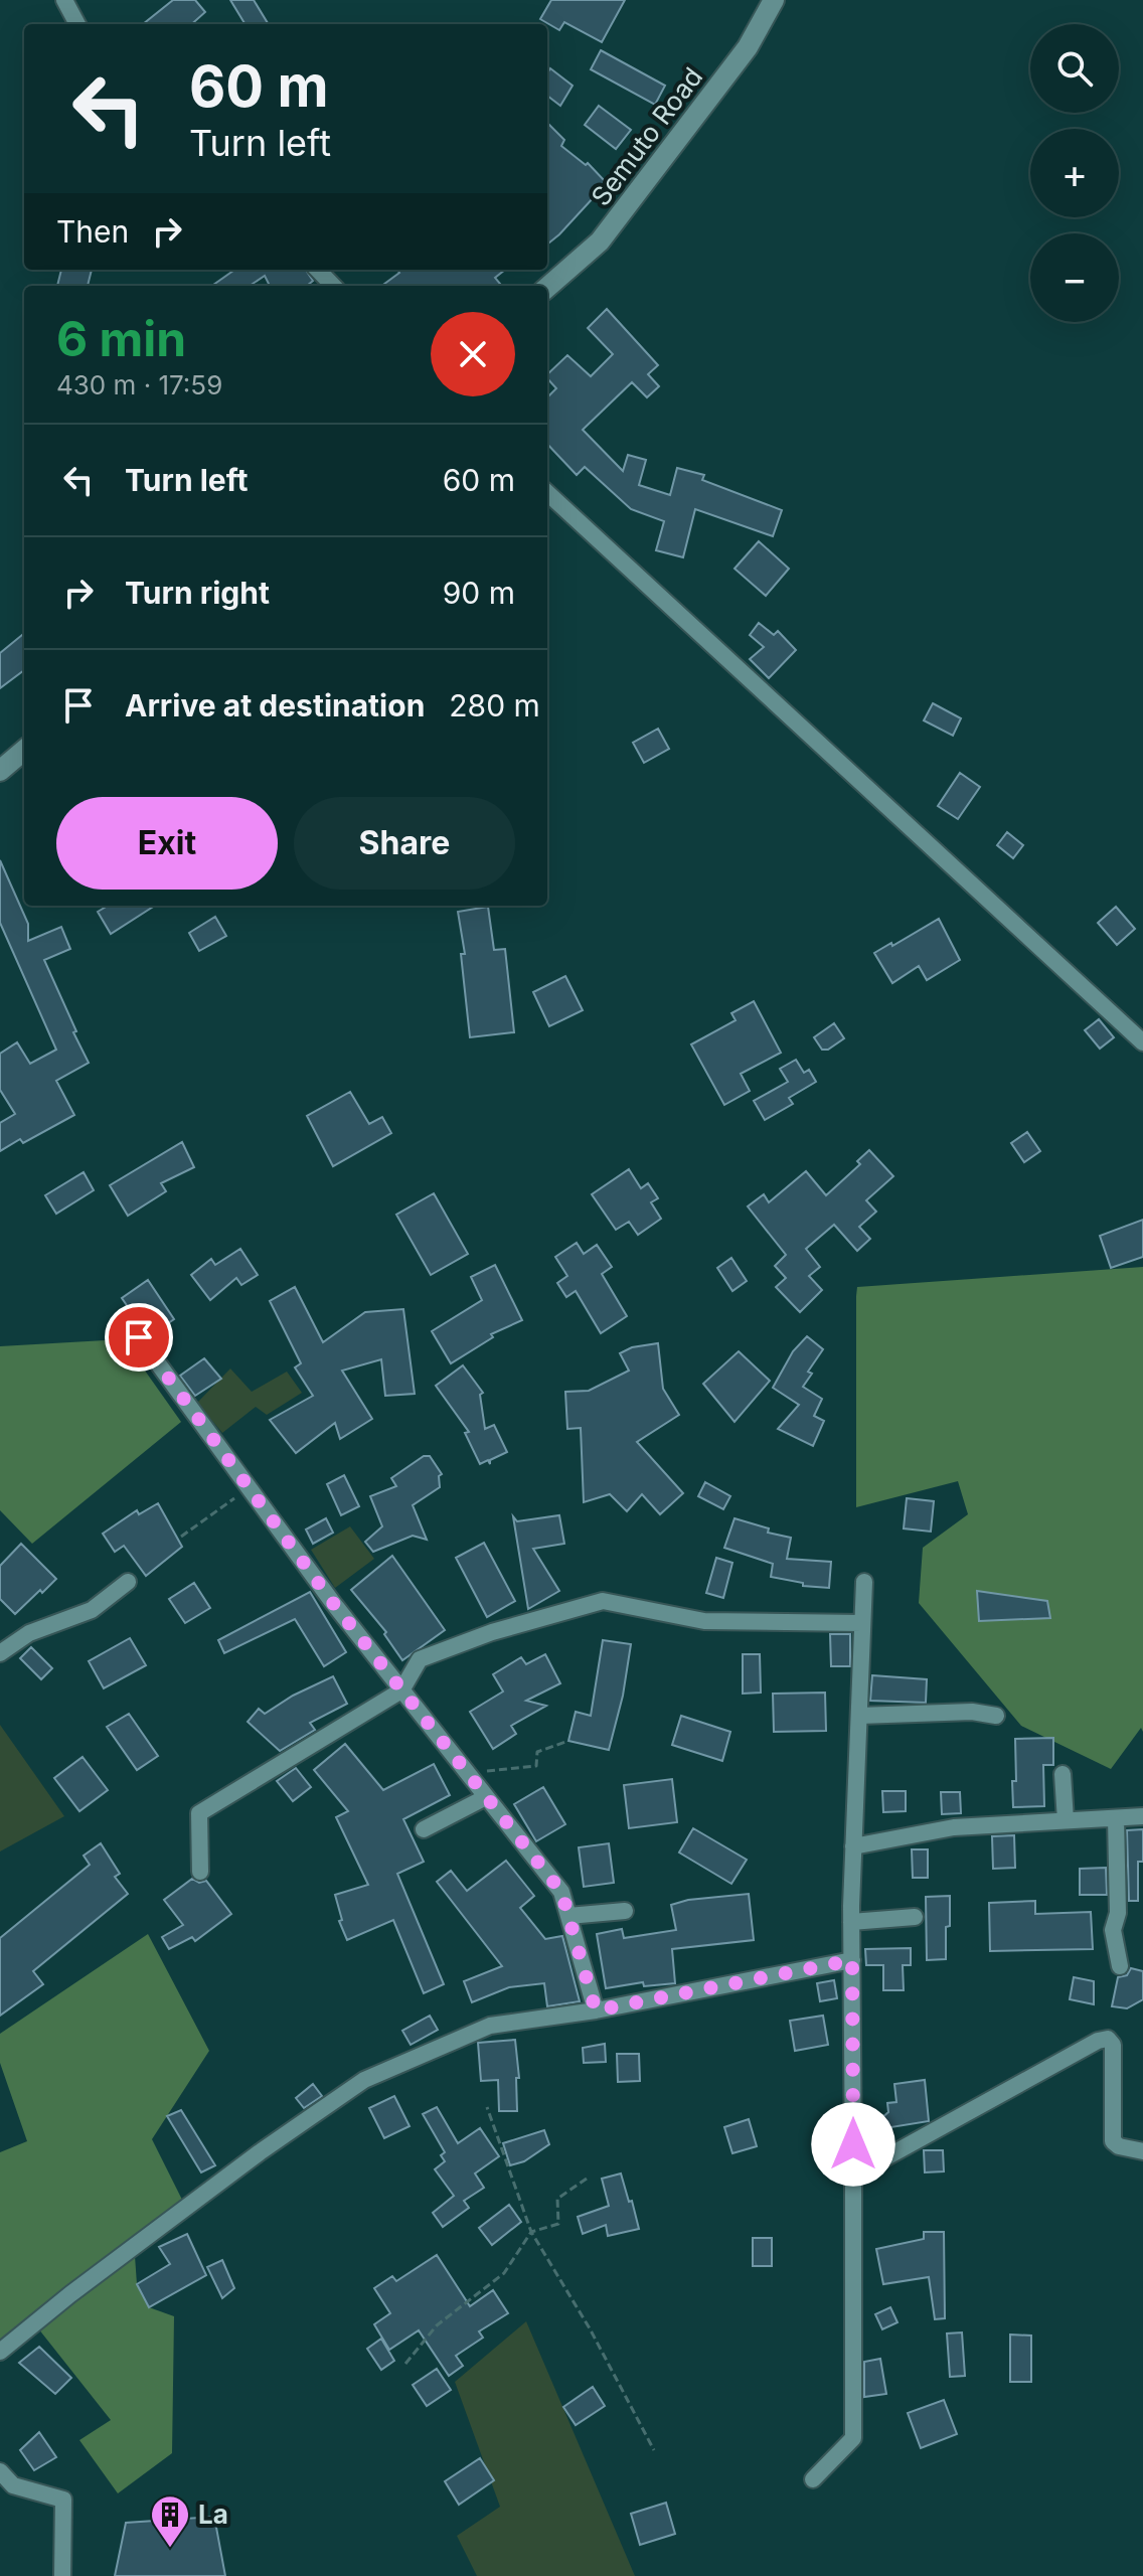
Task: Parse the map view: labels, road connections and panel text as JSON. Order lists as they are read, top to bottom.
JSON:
{
  "streets": {
    "main road": ["Semuto Road"]
  },
  "places": {
    "building": ["La"]
  },
  "page": {
    "map_buttons": ["+", "−"],
    "turn": ["60 m", "Turn left"],
    "then": "Then",
    "heading": ["6 min", "430 m · 17:59"],
    "list": [
      {
        "name": "Turn left",
        "value": "60 m"
      },
      {
        "name": "Turn right",
        "value": "90 m"
      },
      {
        "name": "Arrive at destination",
        "value": "280 m"
      }
    ],
    "buttons": ["Exit", "Share"]
  }
}
